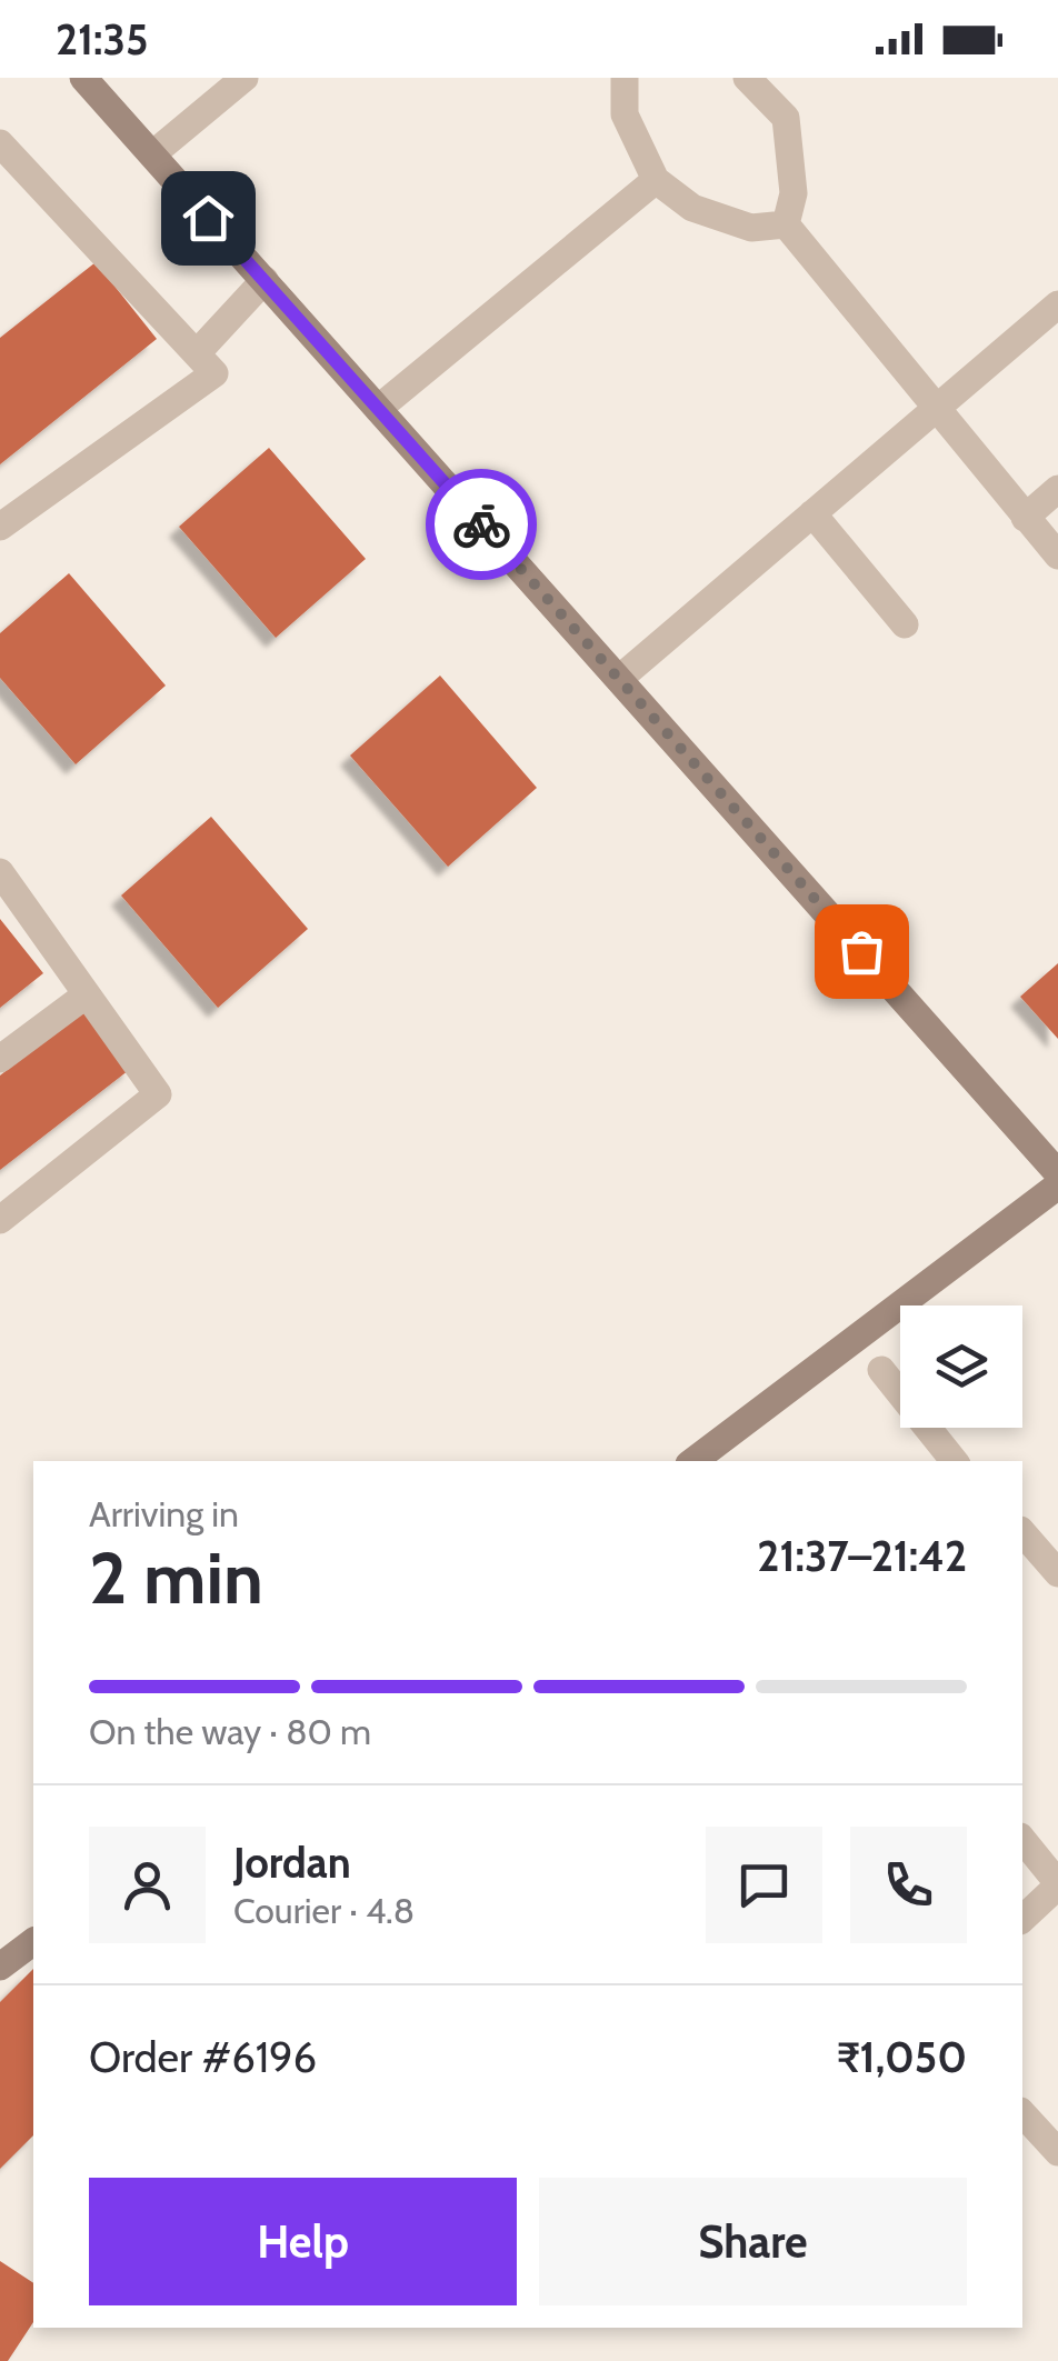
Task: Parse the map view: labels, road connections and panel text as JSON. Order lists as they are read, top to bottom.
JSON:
{
  "page": {
    "status": "21:35",
    "heading": ["2 min", "Arriving in", "21:37–21:42"],
    "panel": [
      "Jordan",
      "Courier · 4.8",
      "Order #6196",
      "₹1,050"
    ],
    "bar": "On the way · 80 m",
    "buttons": ["Help", "Share"]
  }
}
